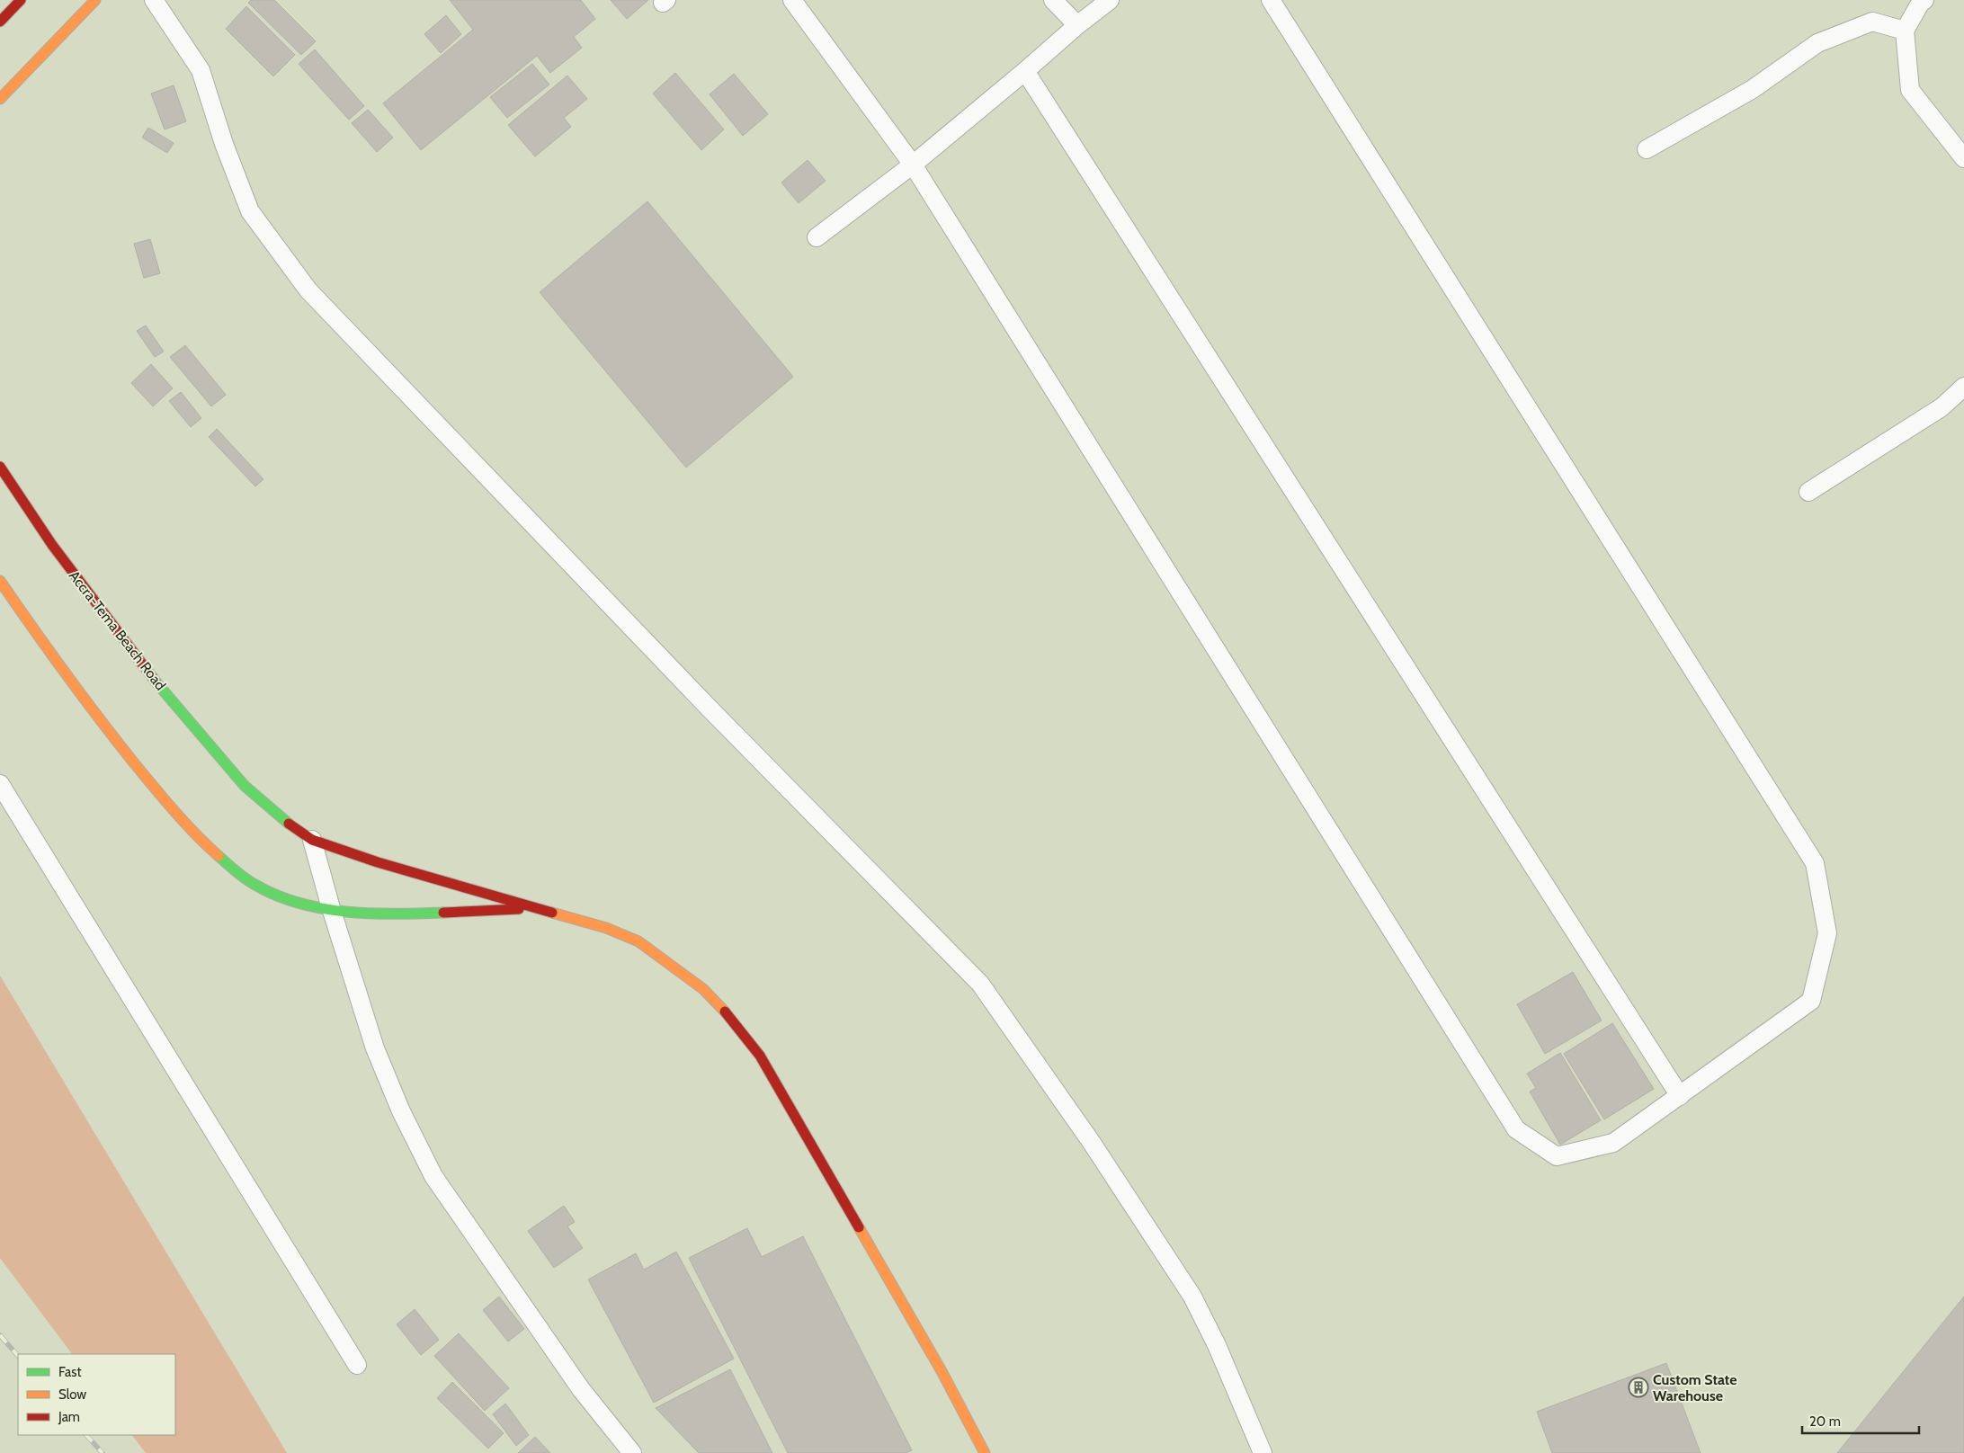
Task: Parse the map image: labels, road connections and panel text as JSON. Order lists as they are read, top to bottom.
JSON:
{
  "streets": {
    "main road": ["Accra-Tema Beach Road"]
  },
  "places": {
    "building": ["Custom State Warehouse"]
  },
  "legend": ["Fast", "Slow", "Jam"],
  "scale_bar": "20 m"
}
